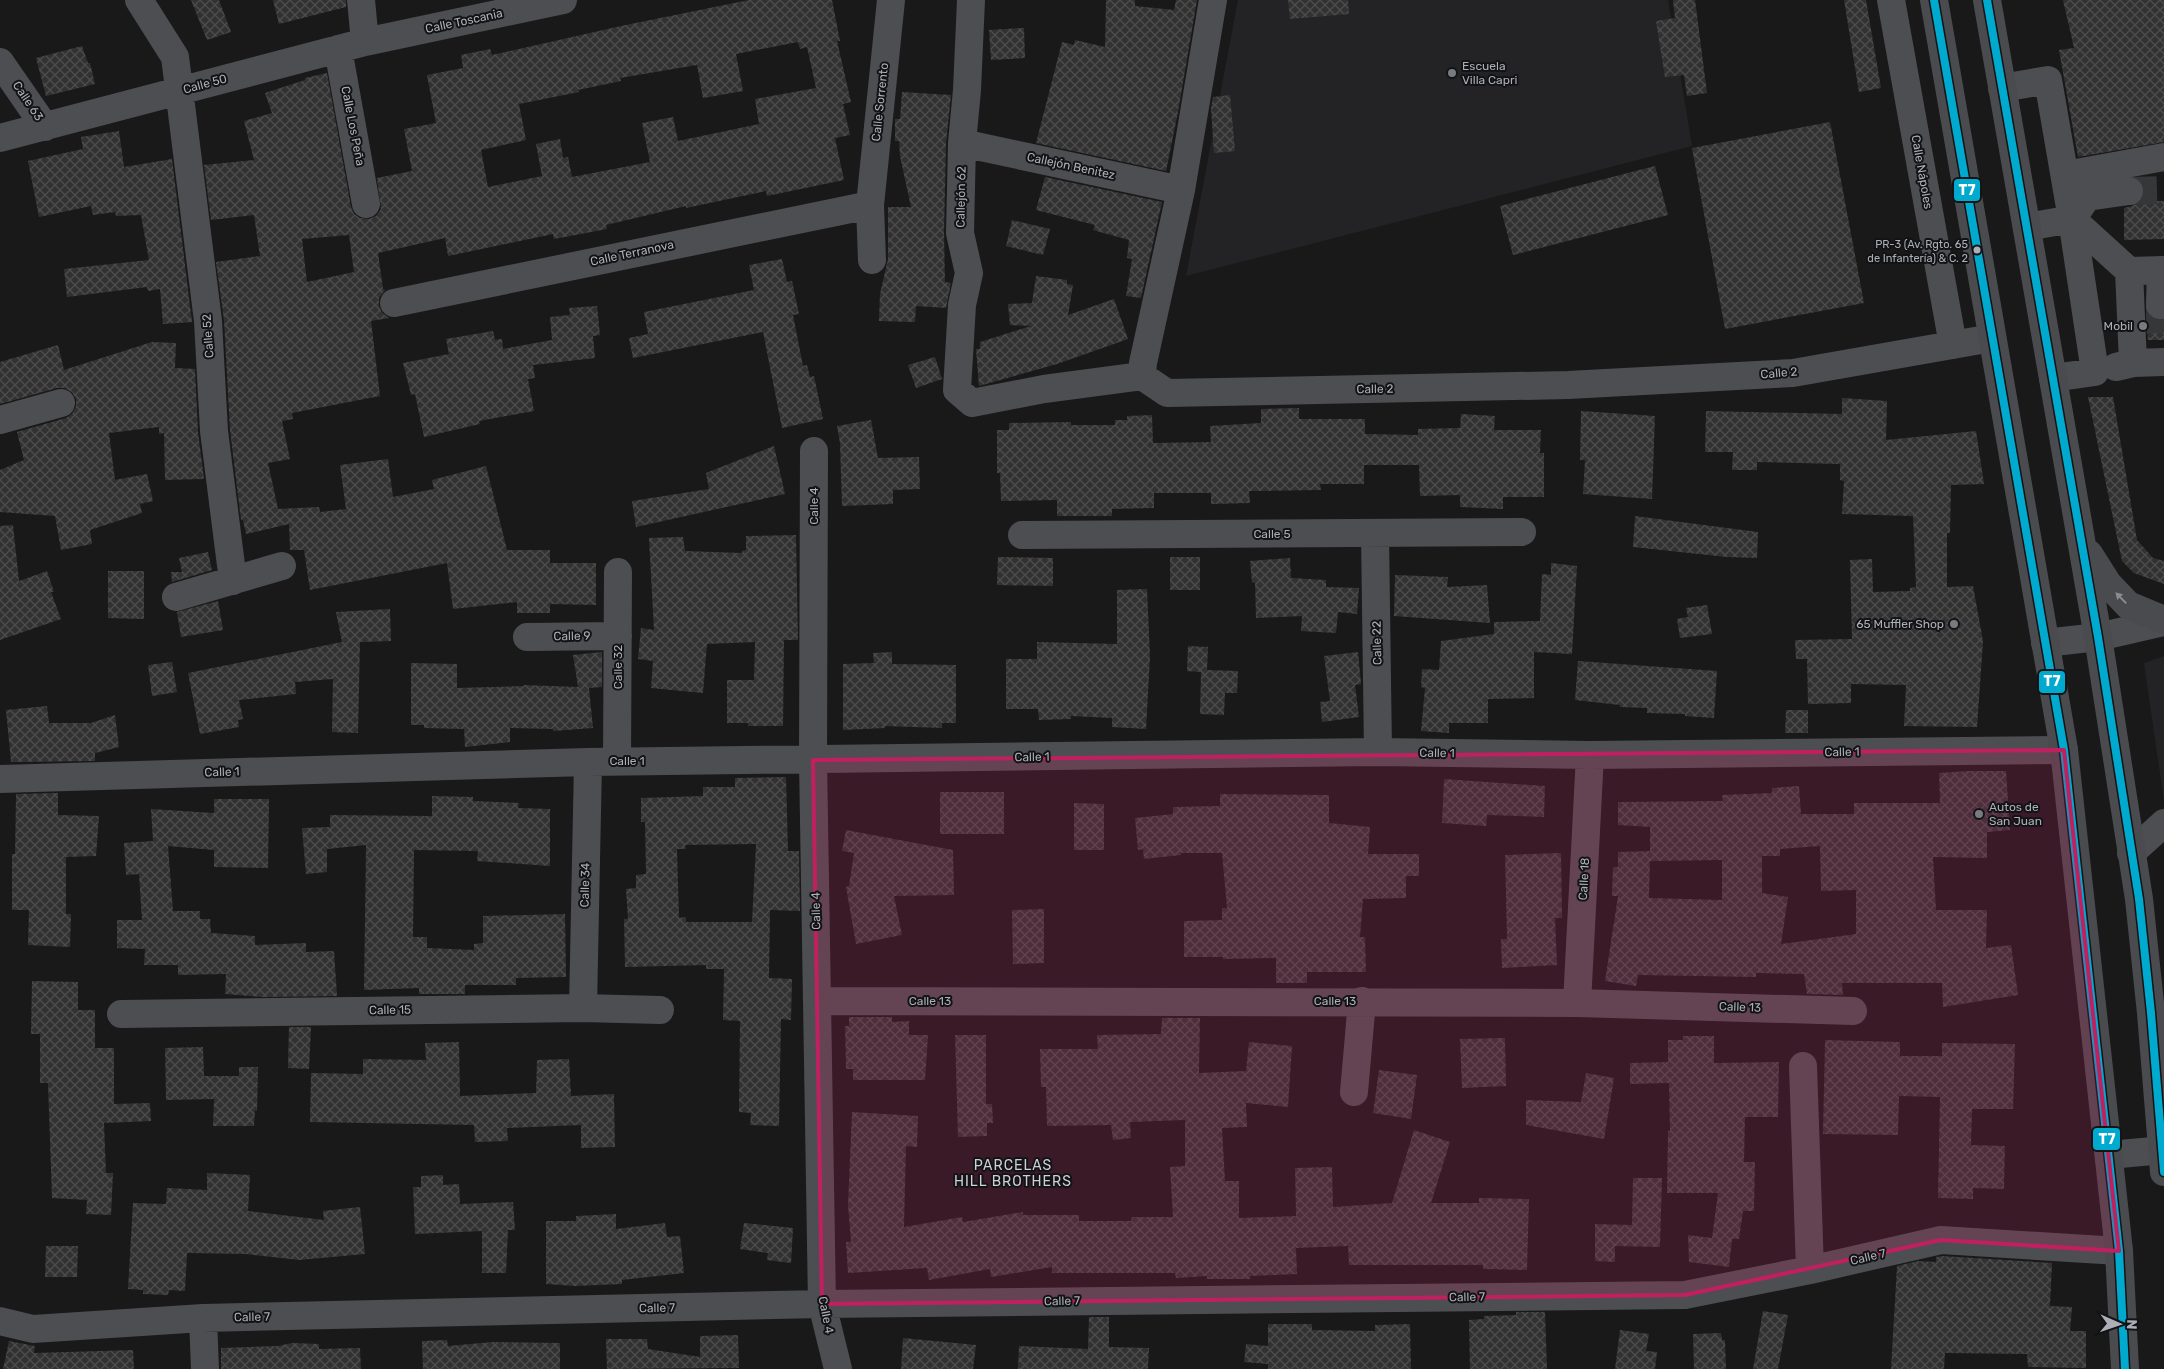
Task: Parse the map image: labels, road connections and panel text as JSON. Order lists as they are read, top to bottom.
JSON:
{
  "streets": {
    "street": [
      "Calle Toscania",
      "Calle 50",
      "Calle 63",
      "Calle Sorrento",
      "Calle Los Peña",
      "Callejón Benitez",
      "Calle Nápoles",
      "Callejón 62",
      "Calle Terranova",
      "Calle 52",
      "Calle 2",
      "Calle 4",
      "Calle 5",
      "Calle 9",
      "Calle 22",
      "Calle 32",
      "Calle 1",
      "Calle 18",
      "Calle 34",
      "Calle 13",
      "Calle 15",
      "Calle 7"
    ]
  },
  "crossings": [
    ["Calle Toscania", "Calle 50"],
    ["Calle 50", "Calle 63"],
    ["Calle 50", "Calle Los Peña"],
    ["Calle 50", "Calle 52"],
    ["Calle Sorrento", "Calle Terranova"],
    ["Callejón Benitez", "Callejón 62"],
    ["Calle Nápoles", "Calle 2"],
    ["Callejón 62", "Calle 2"],
    ["Calle 4", "Calle 1"],
    ["Calle 4", "Calle 13"],
    ["Calle 4", "Calle 7"],
    ["Calle 5", "Calle 22"],
    ["Calle 9", "Calle 32"],
    ["Calle 22", "Calle 1"],
    ["Calle 32", "Calle 1"],
    ["Calle 1", "Calle 18"],
    ["Calle 1", "Calle 34"],
    ["Calle 18", "Calle 13"],
    ["Calle 34", "Calle 15"]
  ],
  "districts": ["PARCELAS HILL BROTHERS"],
  "places": [
    "Escuela Villa Capri",
    "PR-3 (Av. Rgto. 65 de Infantería) & C. 2",
    "Mobil",
    "65 Muffler Shop",
    "Autos de San Juan"
  ],
  "lines": ["transit line T7"],
  "north": "right"
}
